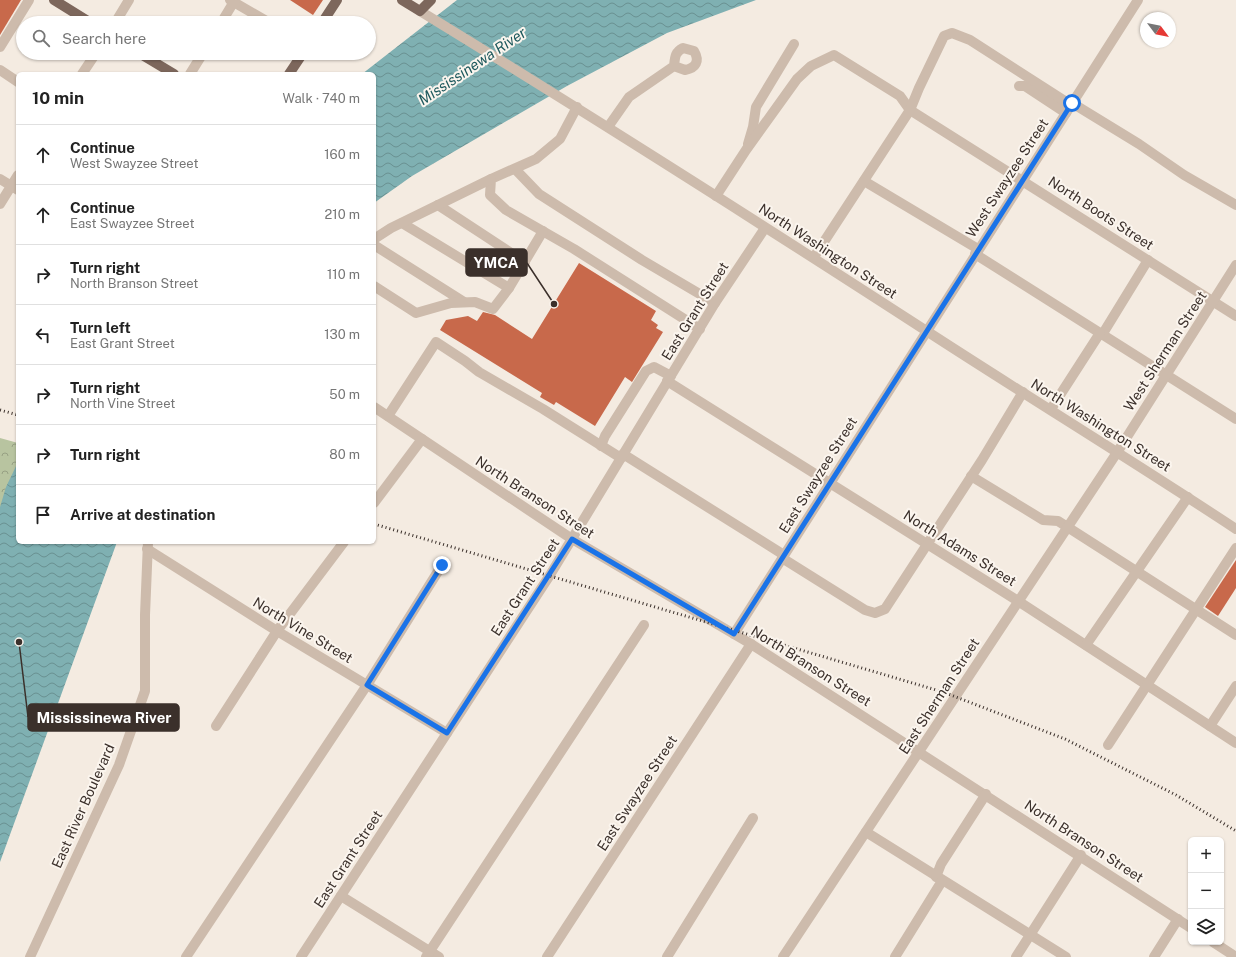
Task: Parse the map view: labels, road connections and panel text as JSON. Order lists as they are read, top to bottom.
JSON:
{
  "streets": {
    "main road": ["North Washington Street"],
    "street": [
      "West Swayzee Street",
      "North Boots Street",
      "East Grant Street",
      "West Sherman Street",
      "East Swayzee Street",
      "North Branson Street",
      "North Adams Street",
      "North Vine Street",
      "East Sherman Street",
      "East River Boulevard"
    ]
  },
  "crossings": [
    ["West Swayzee Street", "North Boots Street"],
    ["West Swayzee Street", "North Washington Street"],
    ["West Swayzee Street", "East Swayzee Street"],
    ["North Boots Street", "West Sherman Street"],
    ["North Washington Street", "East Grant Street"],
    ["North Washington Street", "West Sherman Street"],
    ["North Washington Street", "East Swayzee Street"],
    ["North Washington Street", "East Sherman Street"],
    ["East Grant Street", "North Branson Street"],
    ["East Grant Street", "North Adams Street"],
    ["East Grant Street", "North Vine Street"],
    ["West Sherman Street", "East Sherman Street"],
    ["East Swayzee Street", "North Branson Street"],
    ["East Swayzee Street", "North Adams Street"],
    ["North Branson Street", "East Sherman Street"],
    ["North Adams Street", "East Sherman Street"],
    ["North Vine Street", "East River Boulevard"]
  ],
  "water": ["Mississinewa River"],
  "places": ["YMCA", "Mississinewa River"],
  "north": "bottom right",
  "page": {
    "search": "Search here",
    "heading": ["10 min", "Walk · 740 m"],
    "list": [
      ["Continue", "West Swayzee Street", "160 m"],
      ["Continue", "East Swayzee Street", "210 m"],
      ["Turn right", "North Branson Street", "110 m"],
      ["Turn left", "East Grant Street", "130 m"],
      ["Turn right", "North Vine Street", "50 m"],
      ["Turn right", "80 m"],
      "Arrive at destination"
    ],
    "map_buttons": ["+", "−"]
  }
}
